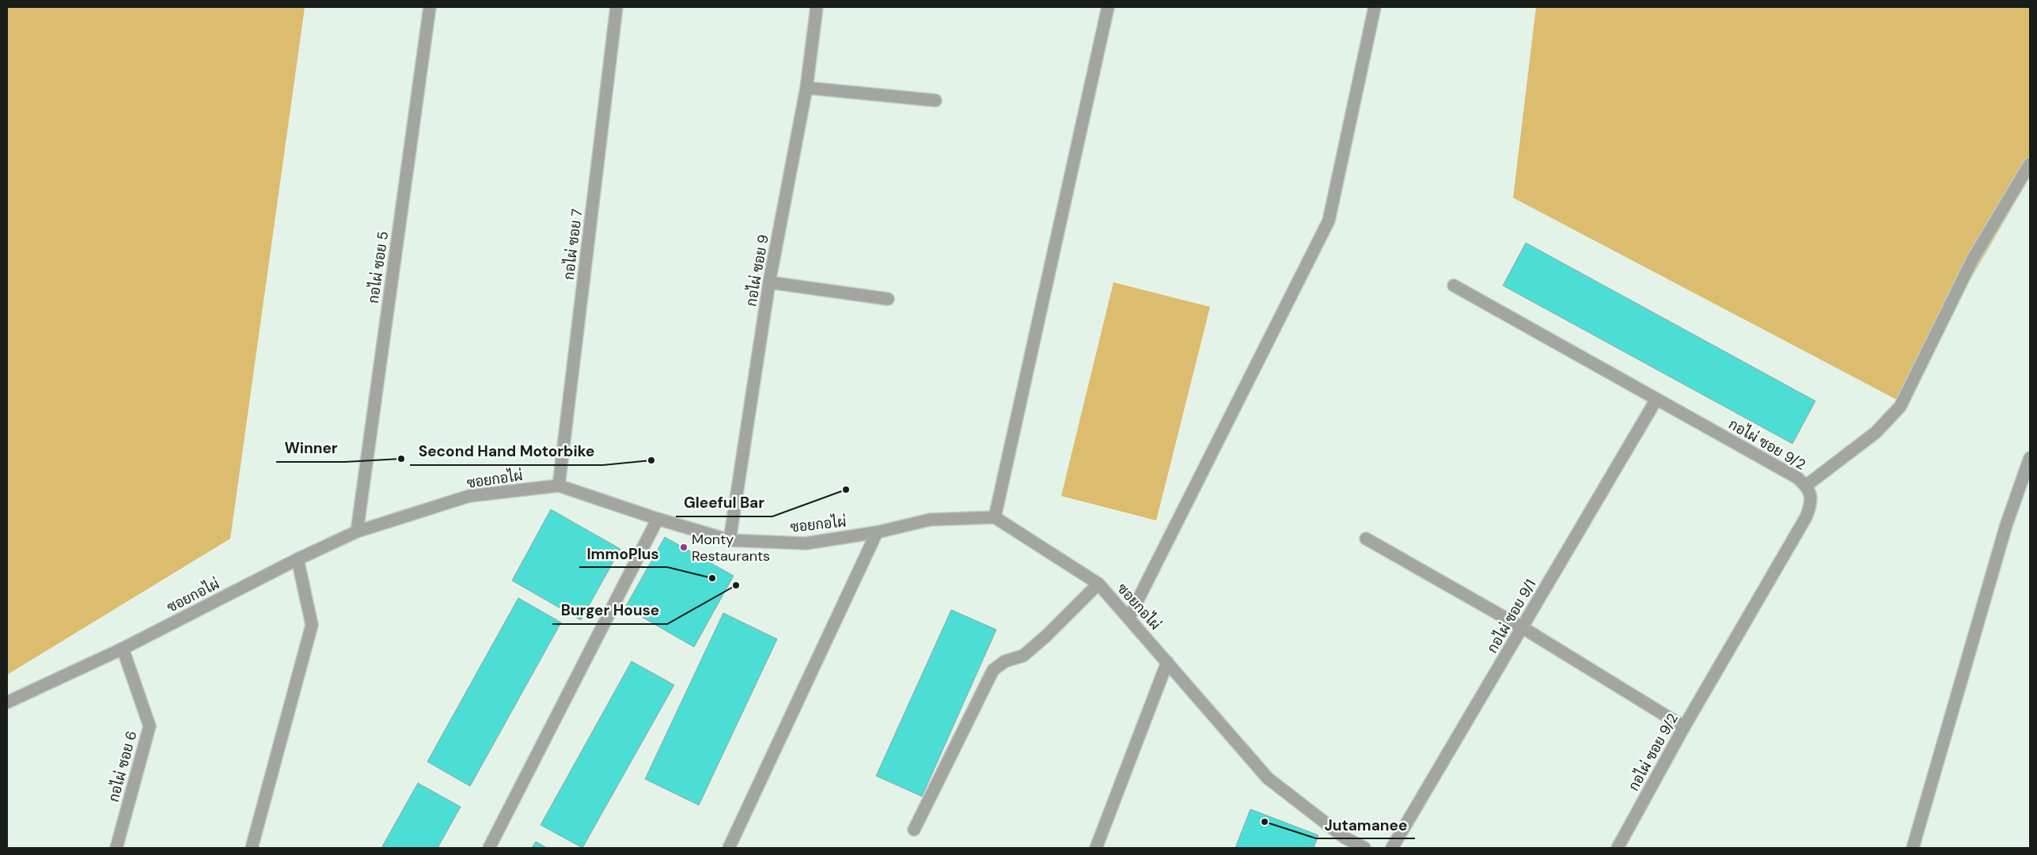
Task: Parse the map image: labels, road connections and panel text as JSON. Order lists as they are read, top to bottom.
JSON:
{
  "streets": {
    "street": [
      "กอไผ่ ซอย 7",
      "กอไผ่ ซอย 5",
      "กอไผ่ ซอย 9",
      "กอไผ่ ซอย 9/2",
      "ซอยกอไผ่",
      "กอไผ่ ซอย 9/1",
      "กอไผ่ ซอย 6"
    ]
  },
  "crossings": [
    ["กอไผ่ ซอย 7", "ซอยกอไผ่"],
    ["กอไผ่ ซอย 5", "ซอยกอไผ่"],
    ["กอไผ่ ซอย 9", "ซอยกอไผ่"],
    ["กอไผ่ ซอย 9/2", "กอไผ่ ซอย 9/1"],
    ["ซอยกอไผ่", "กอไผ่ ซอย 6"]
  ],
  "places": [
    "Winner",
    "Second Hand Motorbike",
    "Gleeful Bar",
    "Monty Restaurants",
    "ImmoPlus",
    "Burger House",
    "Jutamanee"
  ]
}
